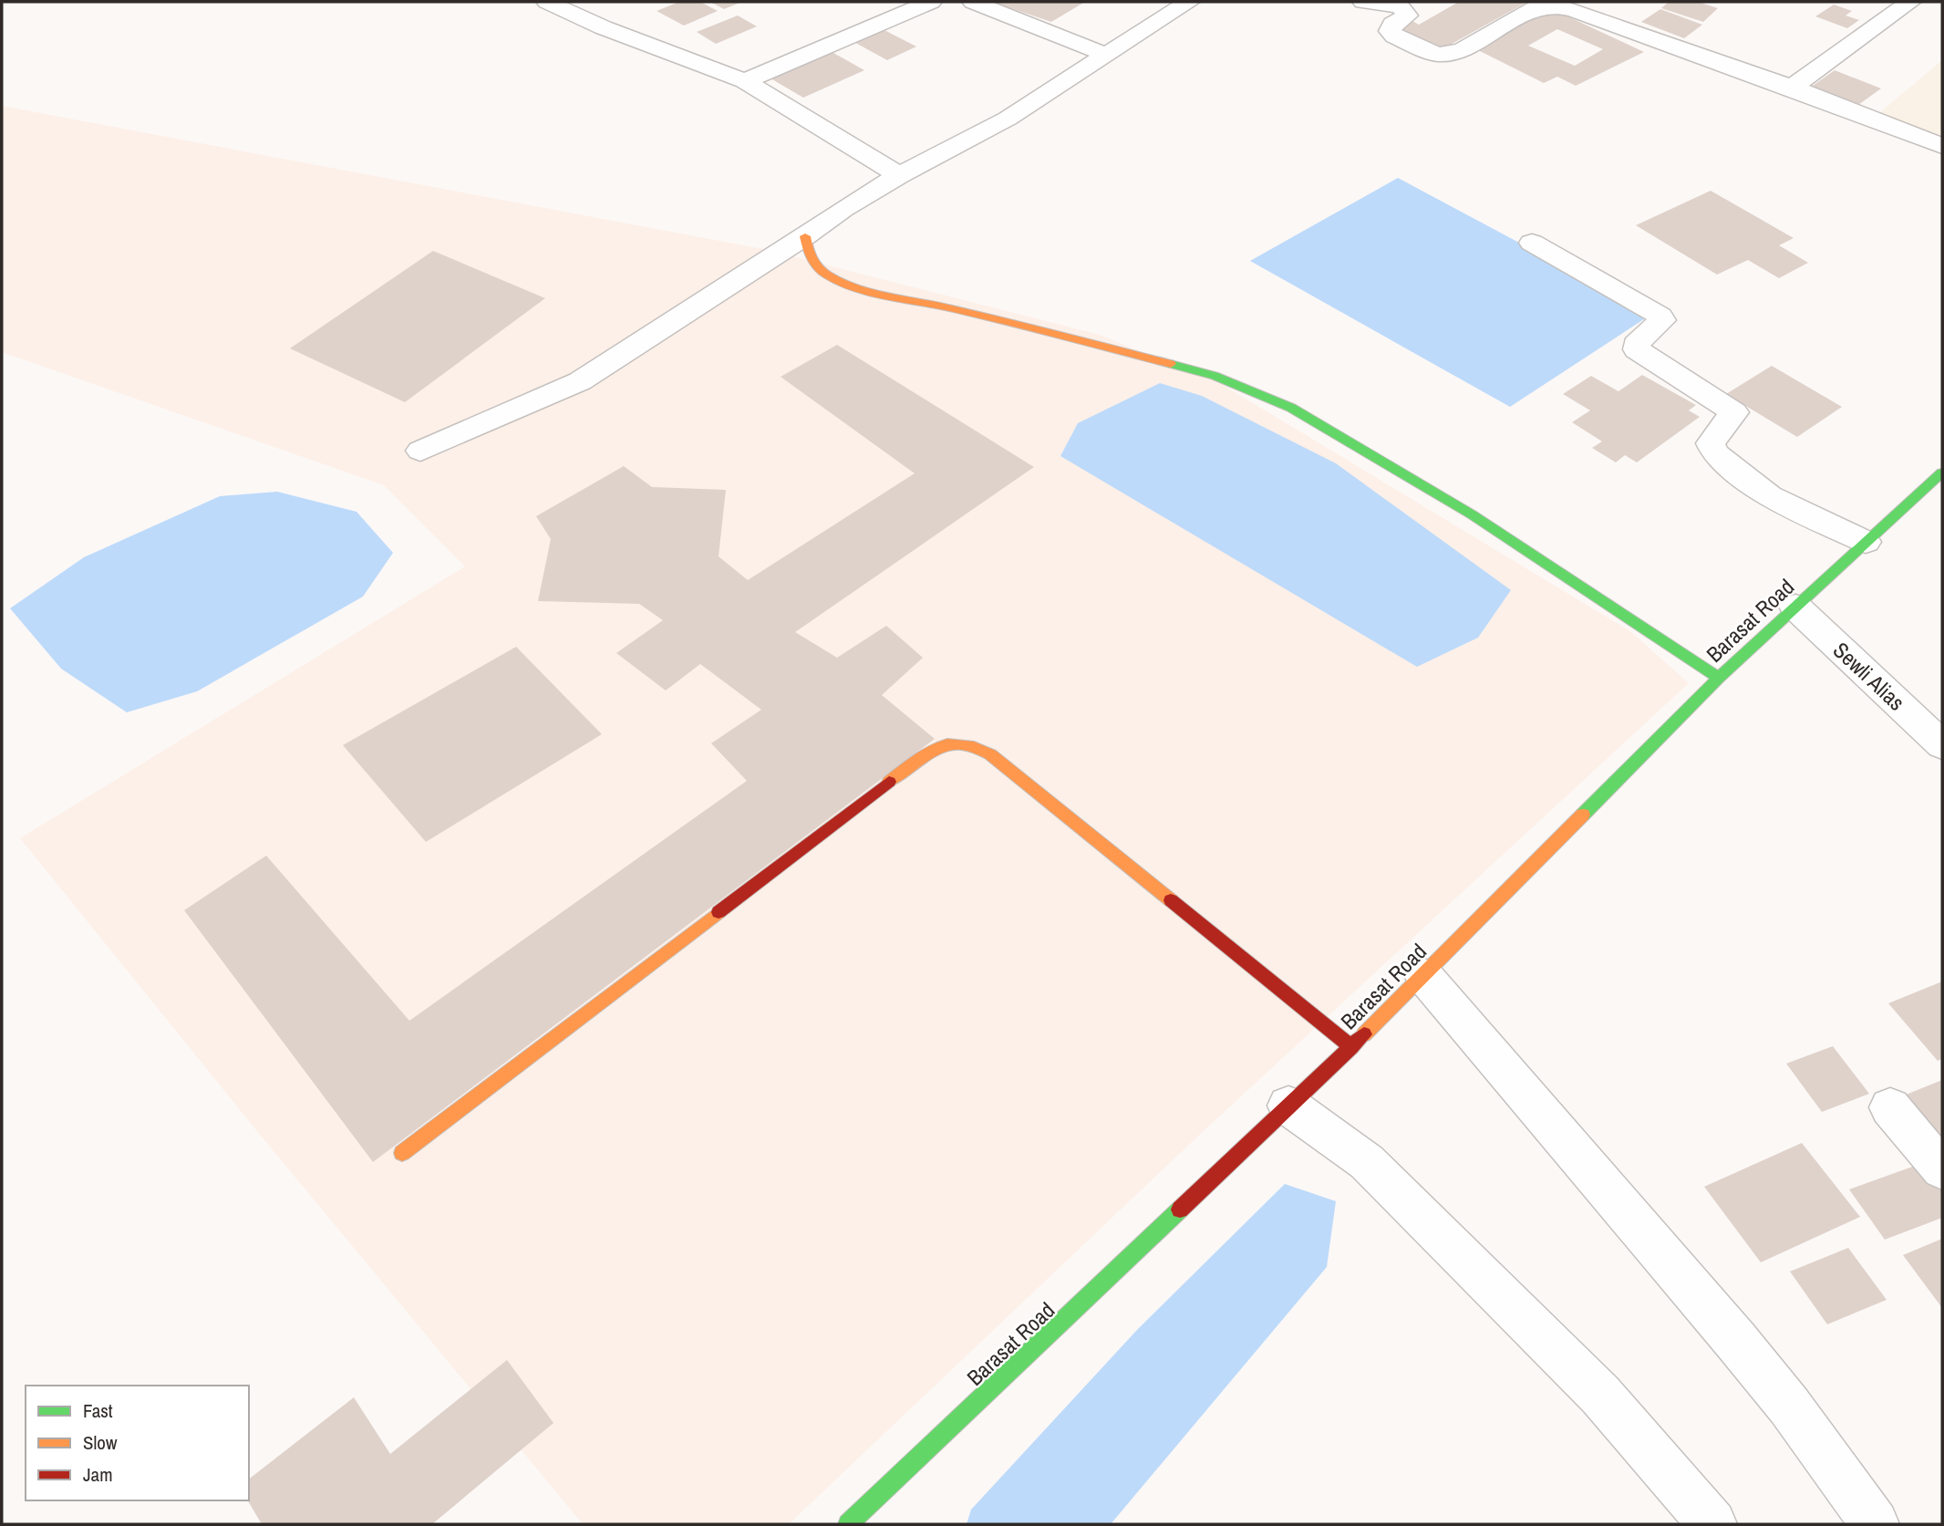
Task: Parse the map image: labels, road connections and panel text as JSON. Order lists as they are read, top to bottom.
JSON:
{
  "streets": {
    "street": ["Barasat Road", "Sewli Alias"]
  },
  "crossings": [
    ["Barasat Road", "Sewli Alias"]
  ],
  "legend": ["Fast", "Slow", "Jam"]
}
